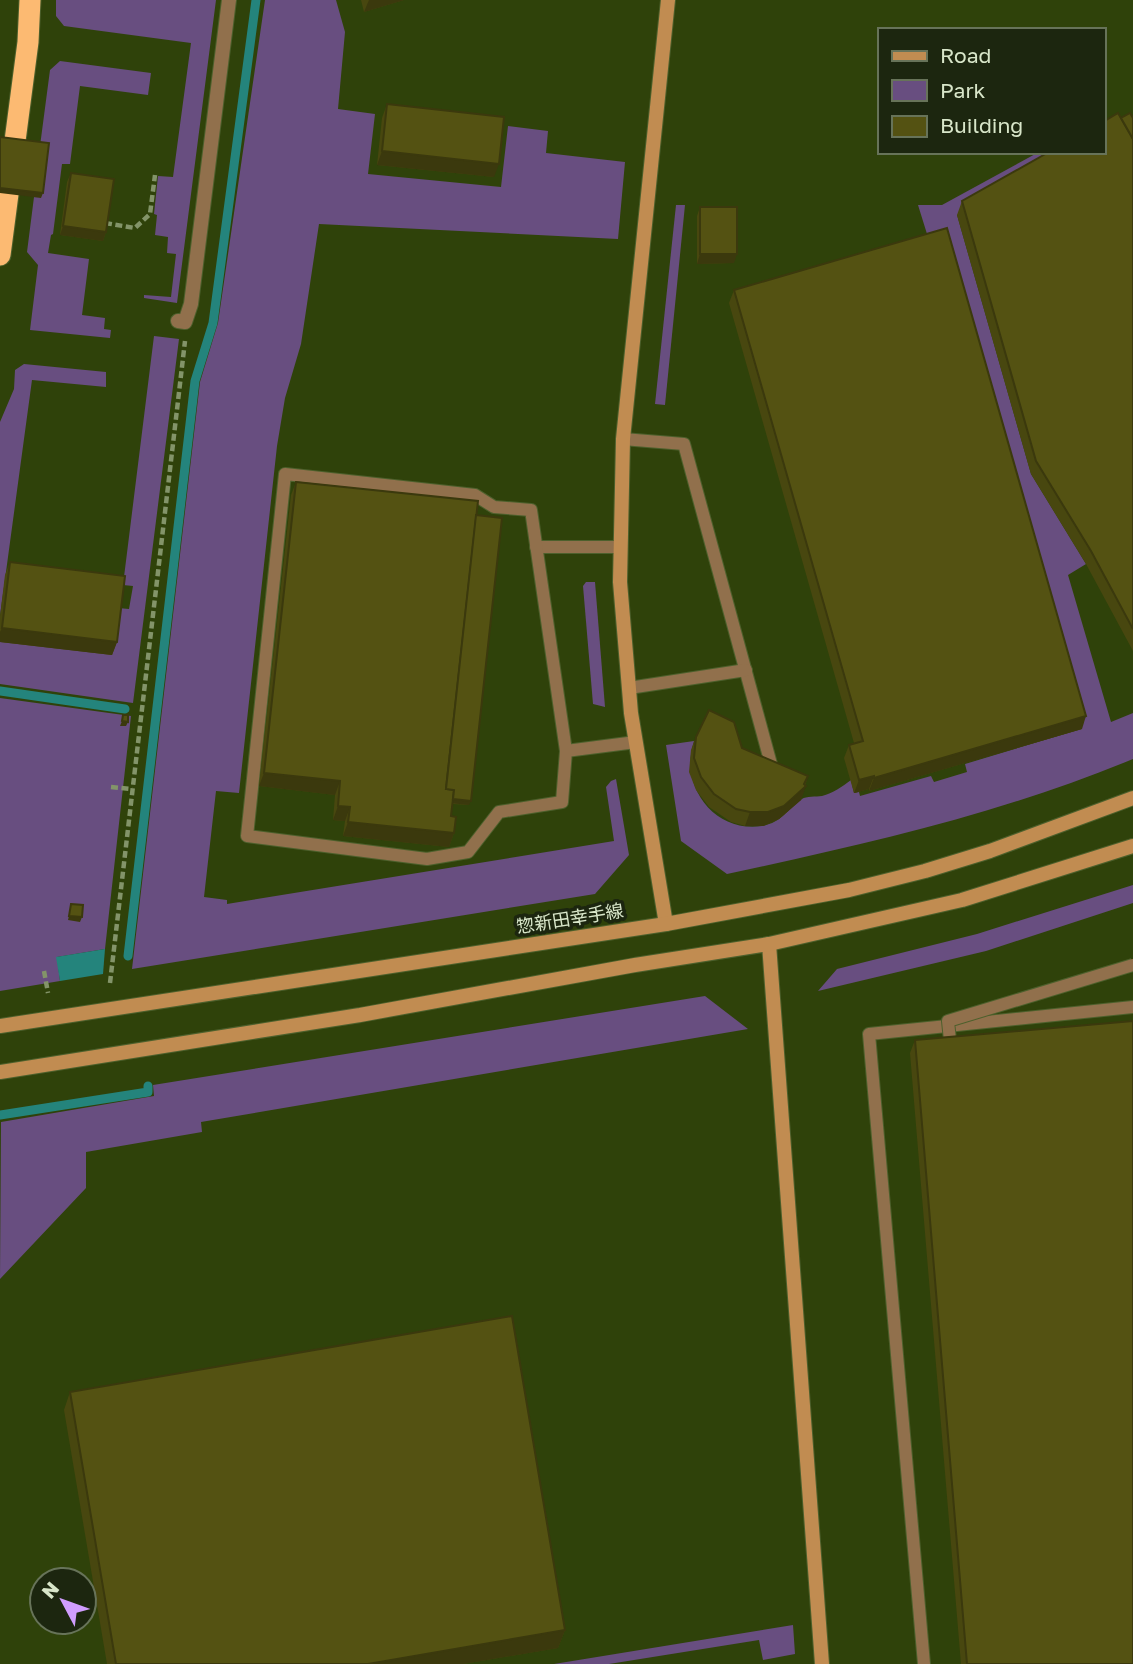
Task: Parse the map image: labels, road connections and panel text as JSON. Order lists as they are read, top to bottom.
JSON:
{
  "streets": {
    "main road": ["惣新田幸手線"]
  },
  "legend": ["Road", "Park", "Building"],
  "north": "top left"
}
